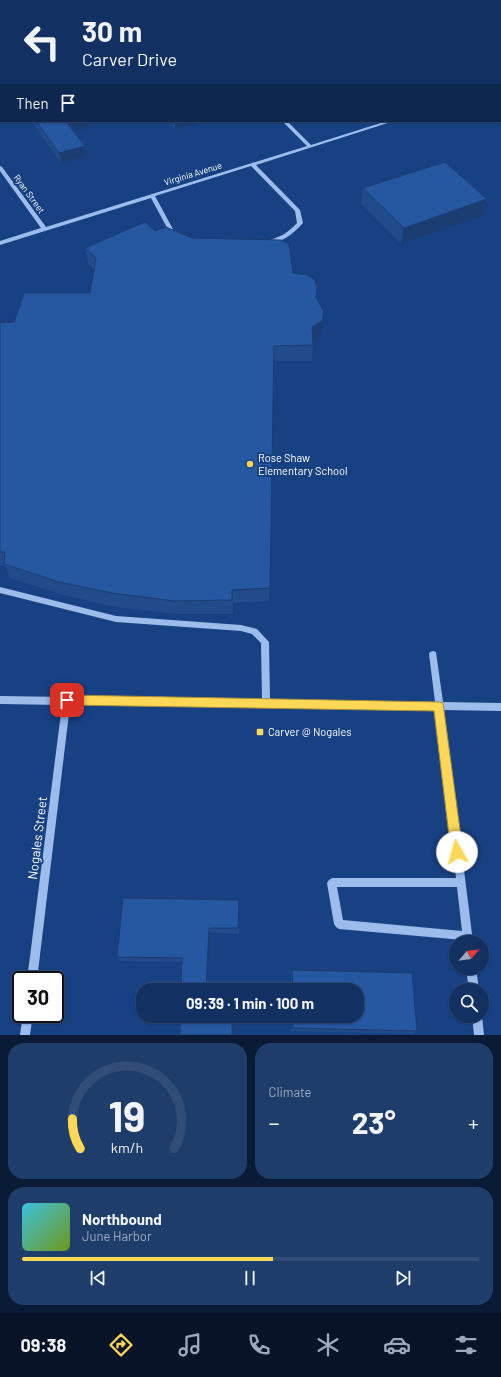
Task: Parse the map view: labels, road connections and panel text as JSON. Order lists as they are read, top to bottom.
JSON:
{
  "streets": {
    "street": ["Virginia Avenue", "Ryan Street", "Nogales Street"]
  },
  "crossings": [
    ["Virginia Avenue", "Ryan Street"]
  ],
  "places": {
    "other": ["Rose Shaw Elementary School"],
    "transit": ["Carver @ Nogales"]
  },
  "north": "top right",
  "page": {
    "turn": ["30 m", "Carver Drive"],
    "then": "Then",
    "limit": "30",
    "trip": "09:39 · 1 min · 100 m",
    "tile": "Climate",
    "heat": ["−", "23°", "+"],
    "song": ["Northbound", "June Harbor"],
    "tabs": "09:38",
    "gauge": ["19", "km/h"]
  }
}
